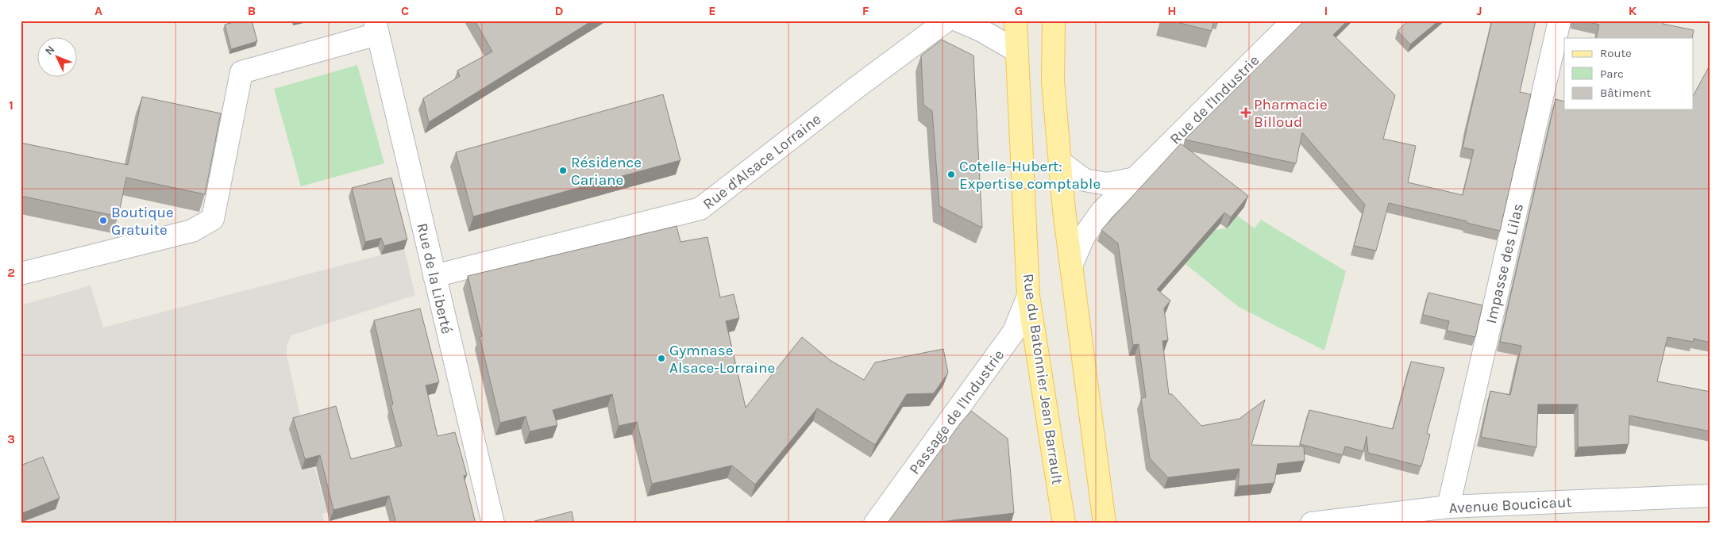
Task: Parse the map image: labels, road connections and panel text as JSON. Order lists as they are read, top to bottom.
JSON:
{
  "streets": {
    "main road": ["Rue du Batonnier Jean Barrault"],
    "street": [
      "Rue de l'Industrie",
      "Rue d'Alsace Lorraine",
      "Impasse des Lilas",
      "Rue de la Liberté",
      "Passage de l'Industrie",
      "Avenue Boucicaut"
    ]
  },
  "crossings": [
    ["Rue d'Alsace Lorraine", "Rue de la Liberté"],
    ["Impasse des Lilas", "Avenue Boucicaut"],
    ["Rue du Batonnier Jean Barrault", "Passage de l'Industrie"]
  ],
  "places": {
    "health": ["Pharmacie Billoud"],
    "other": [
      "Résidence Cariane",
      "Cotelle-Hubert: Expertise comptable",
      "Boutique Gratuite",
      "Gymnase Alsace-Lorraine"
    ]
  },
  "legend": ["Route", "Parc", "Bâtiment"],
  "north": "top left",
  "grid": {
    "columns": [
      "A",
      "B",
      "C",
      "D",
      "E",
      "F",
      "G",
      "H",
      "I",
      "J",
      "K"
    ],
    "rows": ["1", "2", "3"]
  }
}
